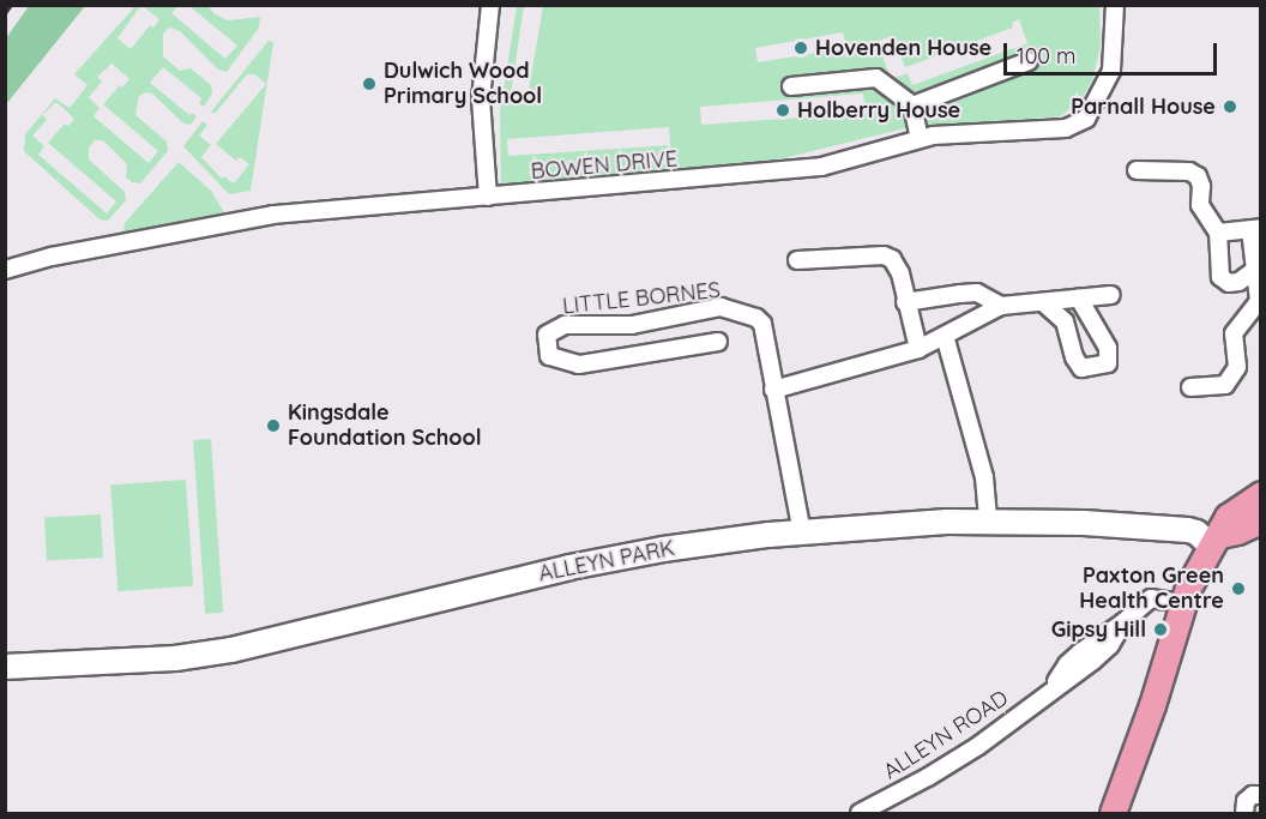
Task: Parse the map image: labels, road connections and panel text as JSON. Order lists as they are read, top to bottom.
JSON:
{
  "streets": {
    "street": [
      "BOWEN DRIVE",
      "LITTLE BORNES",
      "ALLEYN PARK",
      "ALLEYN ROAD"
    ]
  },
  "crossings": [
    ["LITTLE BORNES", "ALLEYN PARK"]
  ],
  "places": [
    "Hovenden House",
    "Dulwich Wood Primary School",
    "Parnall House",
    "Holberry House",
    "Kingsdale Foundation School",
    "Paxton Green Health Centre",
    "Gipsy Hill"
  ],
  "scale_bar": "100 m"
}
